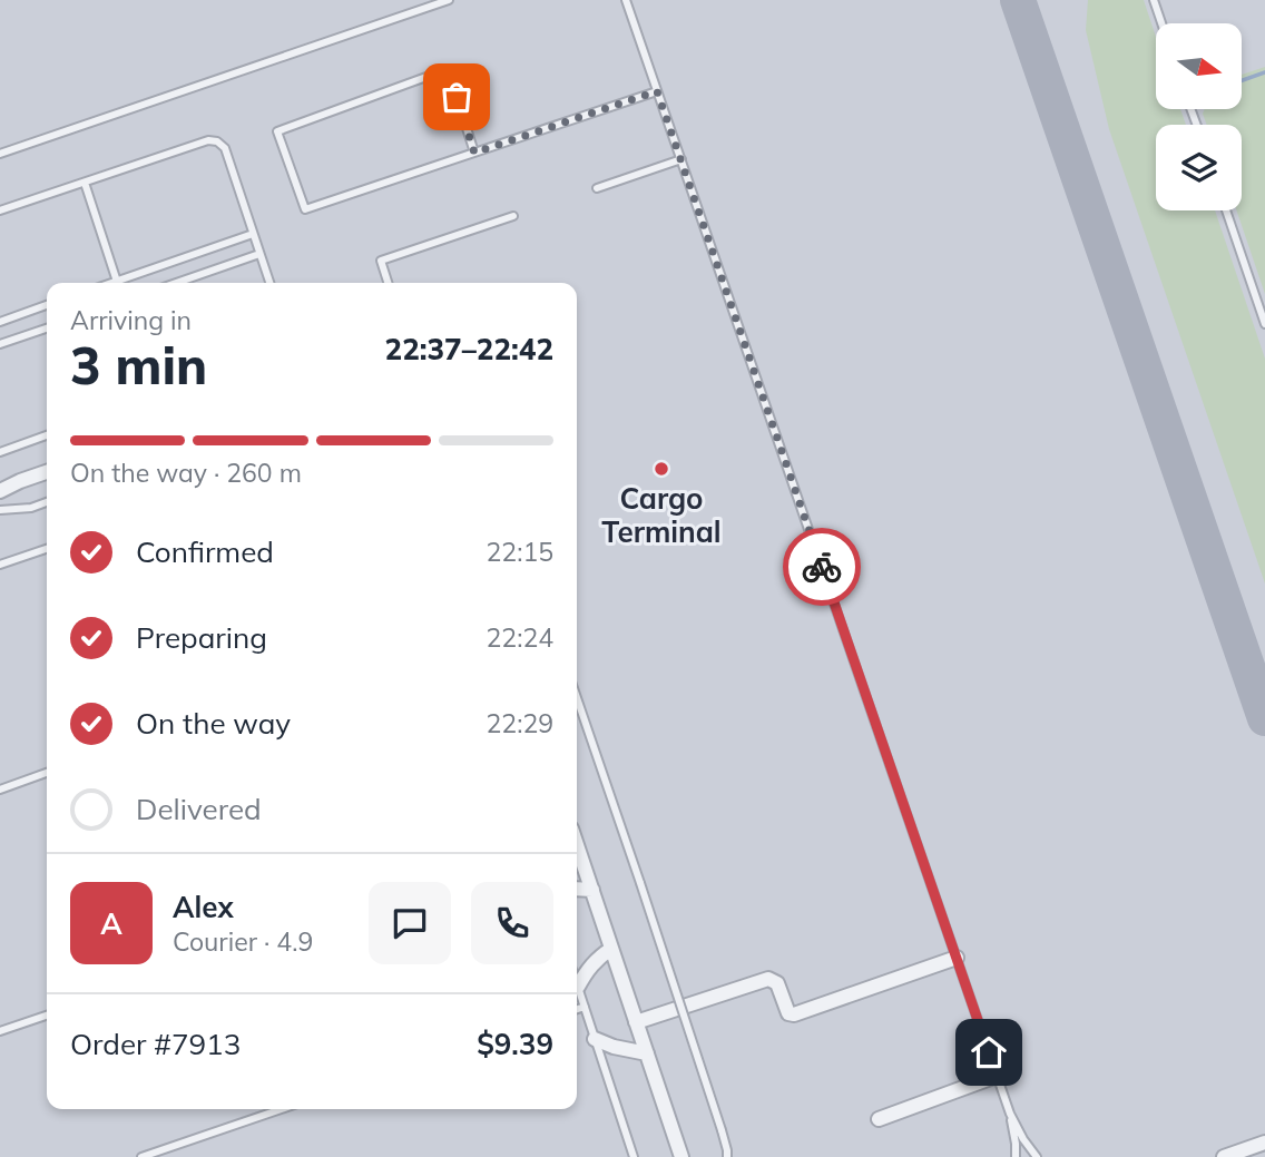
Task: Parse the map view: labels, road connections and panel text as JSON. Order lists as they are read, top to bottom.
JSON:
{
  "places": ["Cargo Terminal"],
  "north": "right",
  "page": {
    "heading": ["3 min", "Arriving in", "22:37–22:42"],
    "panel": [
      "Alex",
      "Courier · 4.9",
      "Order #7913",
      "$9.39"
    ],
    "bar": "On the way · 260 m",
    "list": [
      ["Confirmed", "22:15"],
      ["Preparing", "22:24"],
      ["On the way", "22:29"],
      "Delivered"
    ],
    "round": "A"
  }
}
